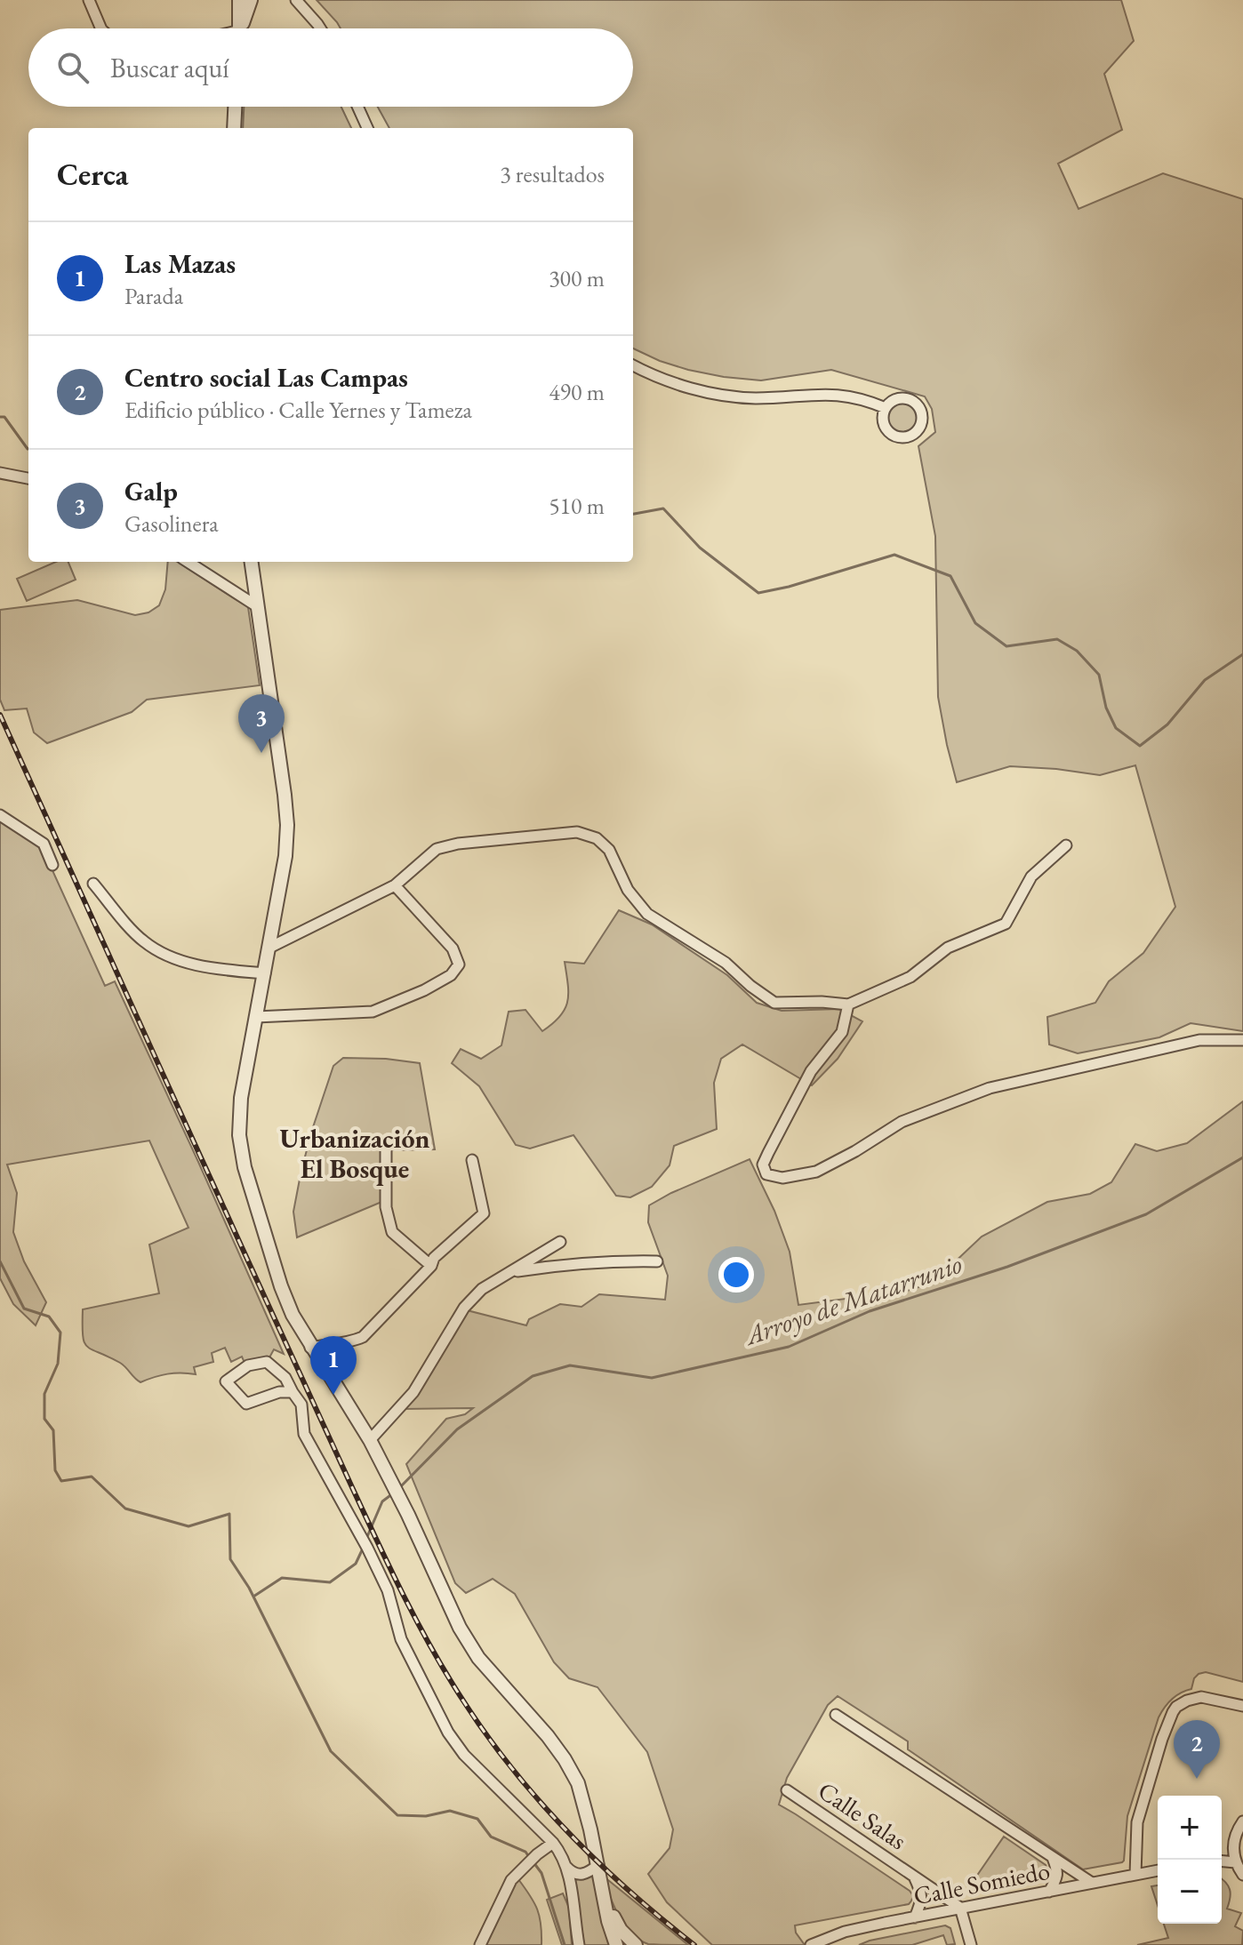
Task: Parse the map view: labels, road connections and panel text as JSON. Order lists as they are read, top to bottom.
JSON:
{
  "streets": {
    "street": ["Calle Salas", "Calle Somiedo"]
  },
  "crossings": [
    ["Calle Salas", "Calle Somiedo"]
  ],
  "districts": ["Urbanización El Bosque"],
  "water": ["Arroyo de Matarrunio"],
  "page": {
    "search": "Buscar aquí",
    "heading": ["Cerca", "3 resultados"],
    "list": [
      {
        "mark": "1",
        "name": "Las Mazas",
        "note": "Parada",
        "value": "300 m"
      },
      {
        "mark": "2",
        "name": "Centro social Las Campas",
        "note": "Edificio público · Calle Yernes y Tameza",
        "value": "490 m"
      },
      {
        "mark": "3",
        "name": "Galp",
        "note": "Gasolinera",
        "value": "510 m"
      }
    ],
    "pins": ["3", "1", "2"],
    "map_buttons": ["+", "−"]
  }
}
